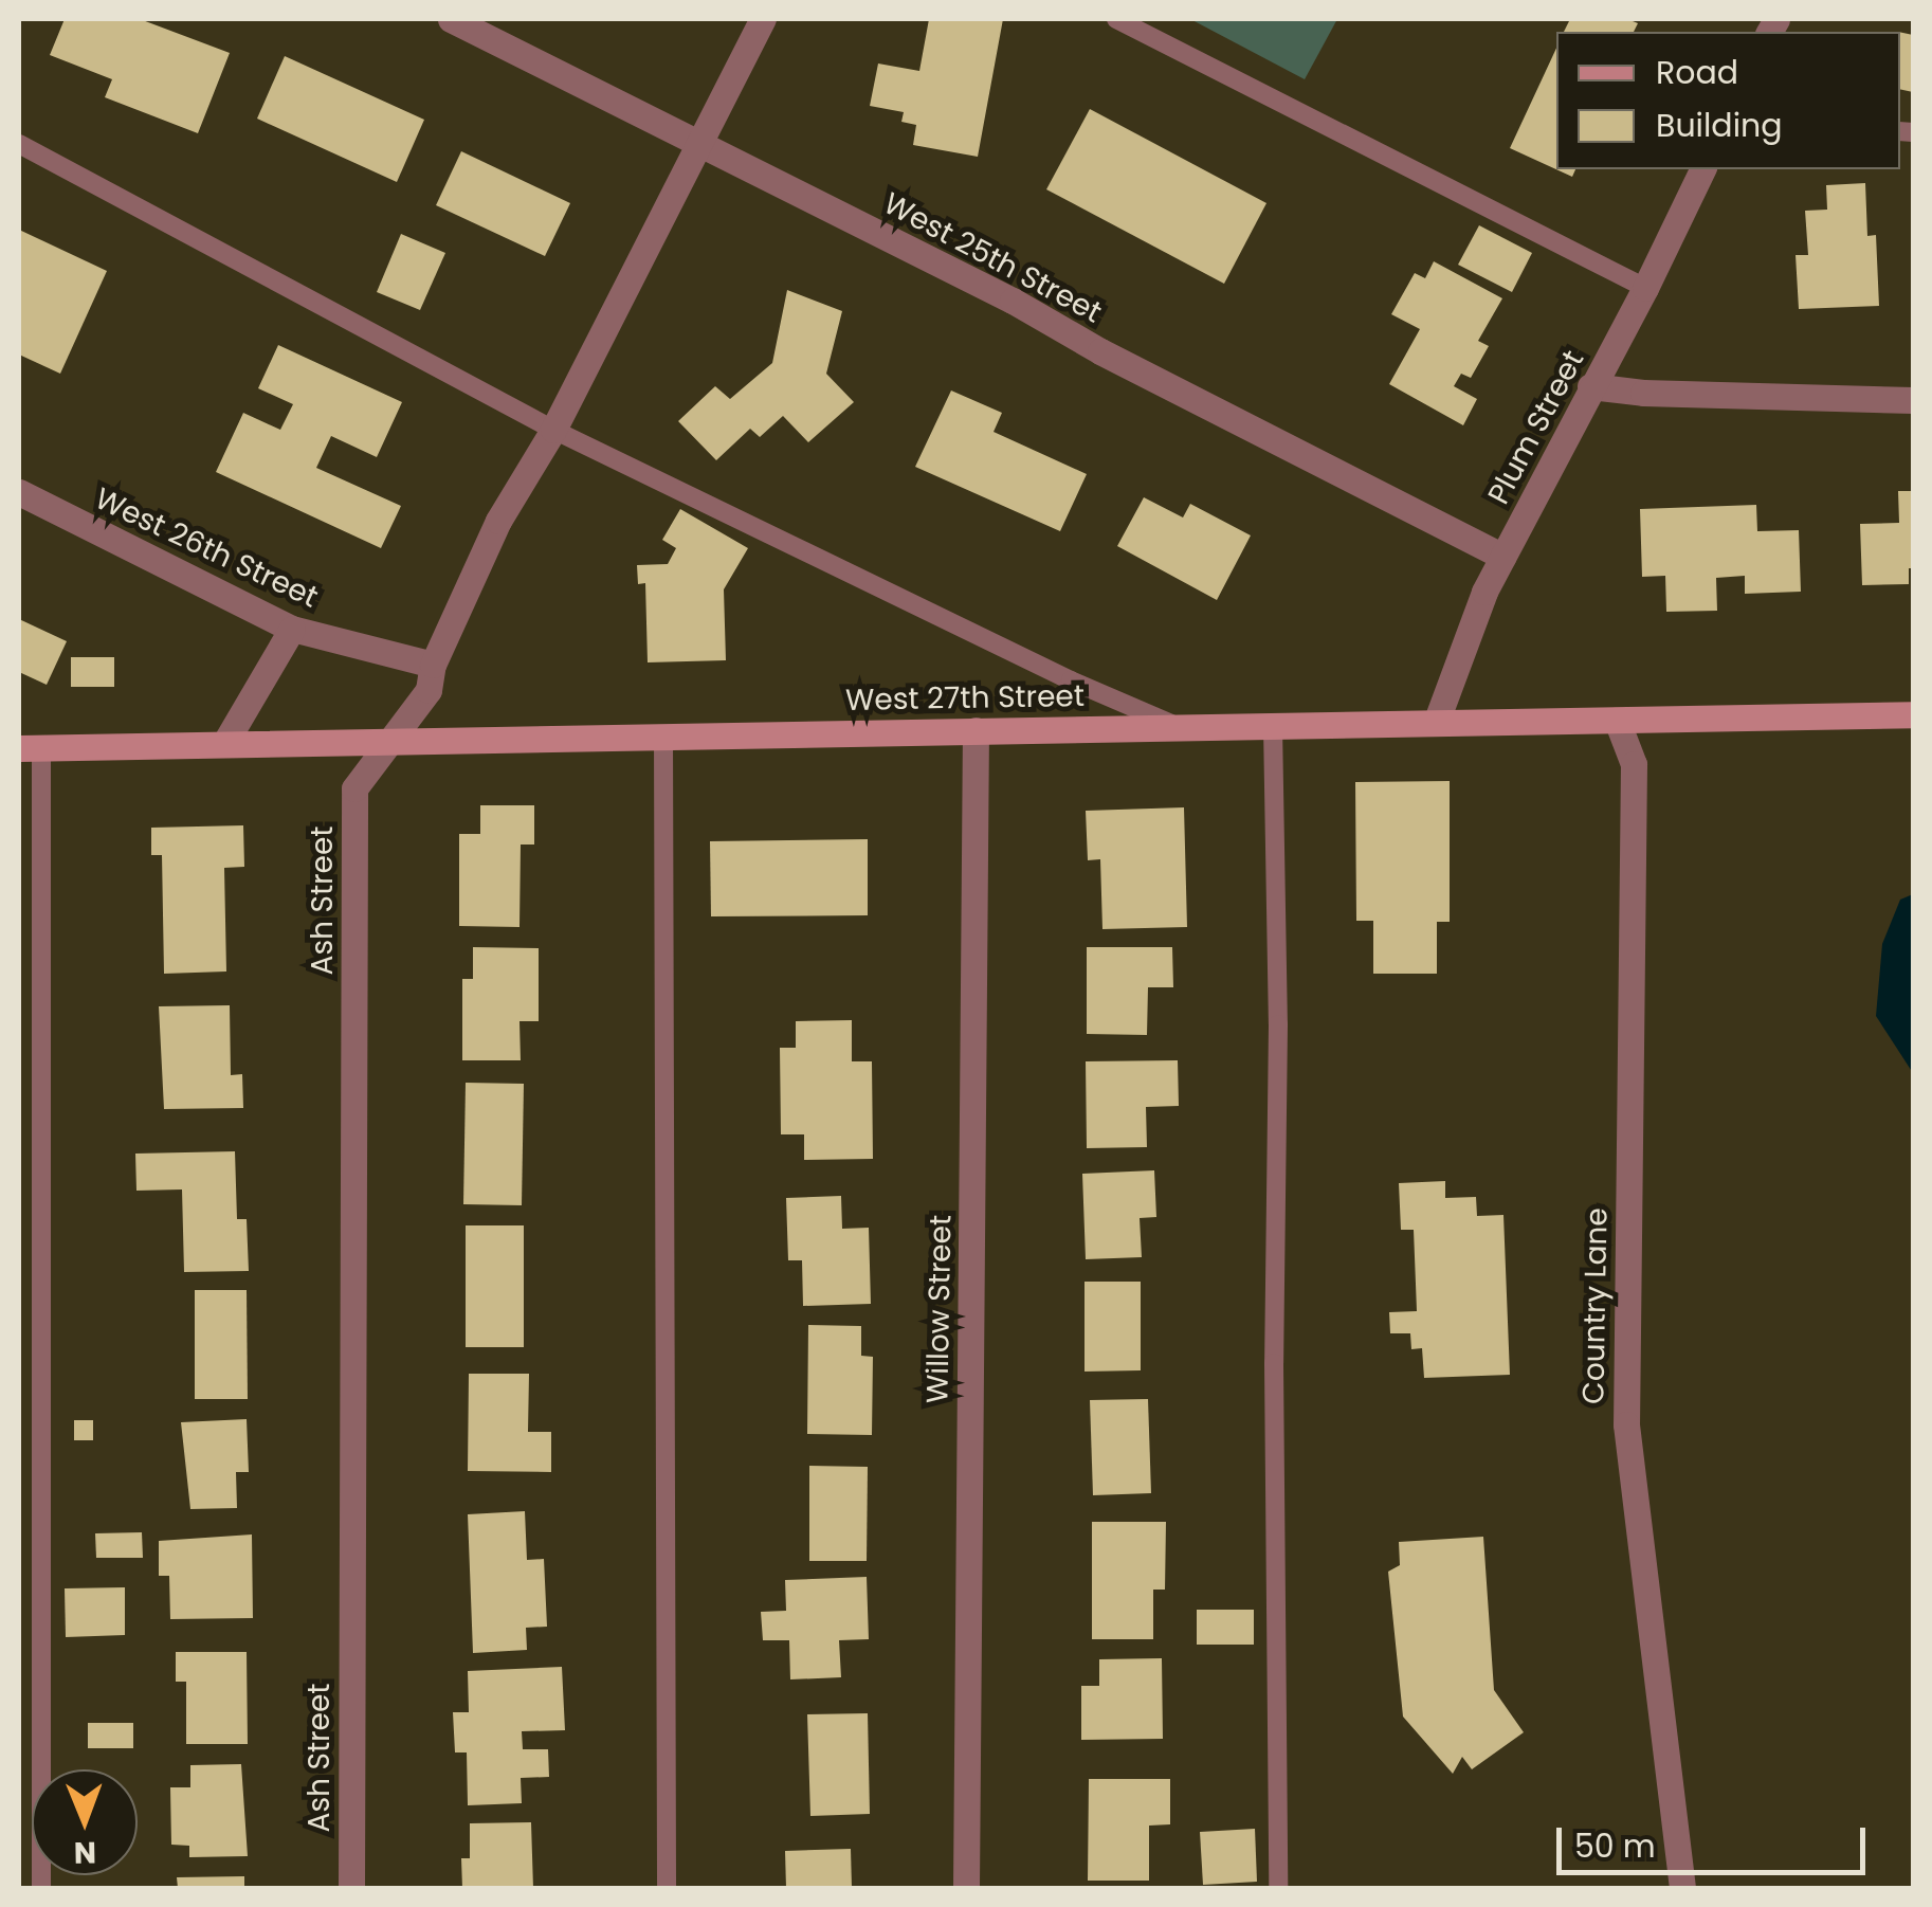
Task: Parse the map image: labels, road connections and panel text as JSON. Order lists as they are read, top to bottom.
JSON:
{
  "streets": {
    "main road": ["West 27th Street"],
    "street": [
      "West 25th Street",
      "Plum Street",
      "West 26th Street",
      "Ash Street",
      "Country Lane",
      "Willow Street"
    ]
  },
  "crossings": [
    ["West 25th Street", "Plum Street"],
    ["West 25th Street", "Ash Street"],
    ["Plum Street", "West 27th Street"],
    ["West 26th Street", "Ash Street"],
    ["West 27th Street", "Ash Street"],
    ["West 27th Street", "Country Lane"],
    ["West 27th Street", "Willow Street"]
  ],
  "legend": ["Road", "Building"],
  "scale_bar": "50 m",
  "north": "bottom"
}
